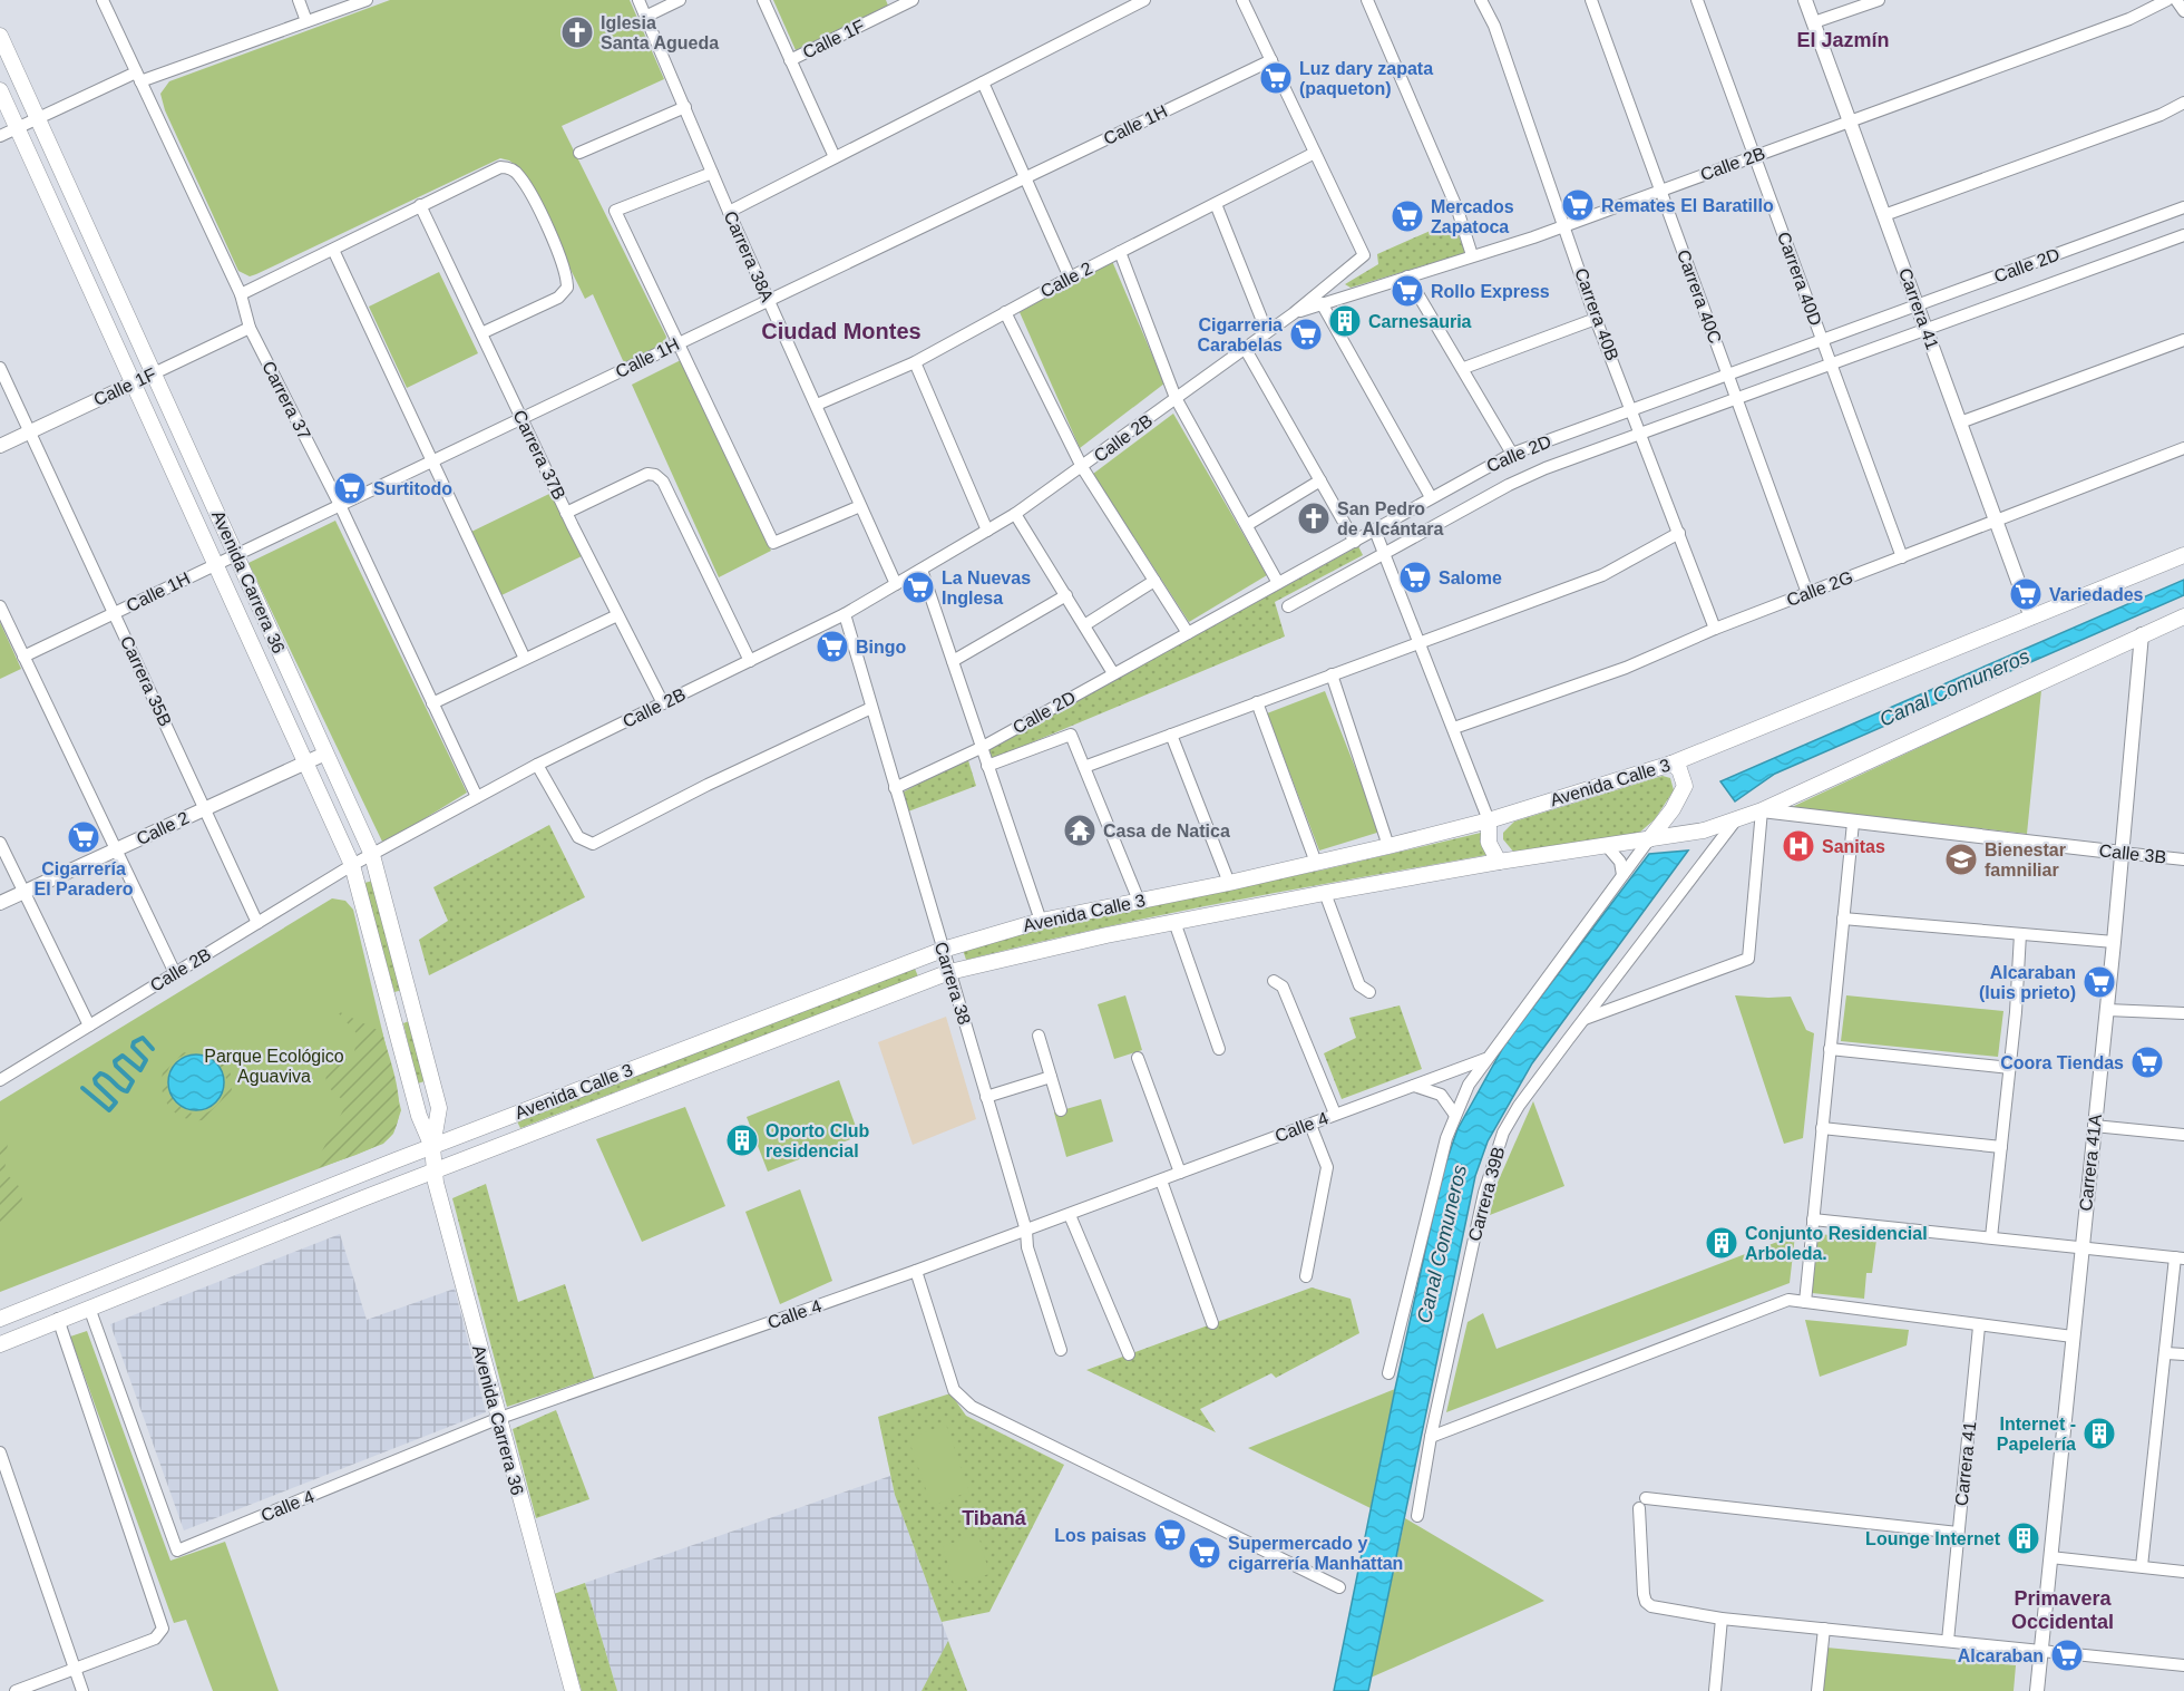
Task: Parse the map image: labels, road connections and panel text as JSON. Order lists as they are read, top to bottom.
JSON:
{
  "streets": {
    "main road": ["Avenida Carrera 36", "Avenida Calle 3"],
    "street": [
      "Calle 1F",
      "Calle 1H",
      "Calle 2B",
      "Carrera 38A",
      "Calle 2D",
      "Carrera 40D",
      "Calle 2",
      "Carrera 40C",
      "Carrera 41",
      "Carrera 40B",
      "Carrera 37",
      "Carrera 37B",
      "Calle 2G",
      "Carrera 35B",
      "Calle 3B",
      "Carrera 38",
      "Calle 4",
      "Carrera 41A",
      "Carrera 39B"
    ]
  },
  "crossings": [
    ["Calle 1F", "Carrera 37"],
    ["Calle 1F", "Avenida Carrera 36"],
    ["Calle 1F", "Carrera 35B"],
    ["Calle 1H", "Carrera 38A"],
    ["Calle 1H", "Carrera 37"],
    ["Calle 1H", "Carrera 37B"],
    ["Calle 1H", "Avenida Carrera 36"],
    ["Calle 1H", "Carrera 35B"],
    ["Calle 2B", "Carrera 38A"],
    ["Calle 2B", "Carrera 40D"],
    ["Calle 2B", "Calle 2"],
    ["Calle 2B", "Carrera 40C"],
    ["Calle 2B", "Carrera 41"],
    ["Calle 2B", "Carrera 40B"],
    ["Calle 2B", "Carrera 37"],
    ["Calle 2B", "Carrera 37B"],
    ["Calle 2B", "Avenida Carrera 36"],
    ["Calle 2B", "Carrera 35B"],
    ["Calle 2B", "Carrera 38"],
    ["Carrera 38A", "Calle 2"],
    ["Calle 2D", "Carrera 40D"],
    ["Calle 2D", "Carrera 40C"],
    ["Calle 2D", "Carrera 41"],
    ["Calle 2D", "Carrera 40B"],
    ["Calle 2D", "Carrera 38"],
    ["Carrera 40D", "Calle 2G"],
    ["Calle 2", "Avenida Carrera 36"],
    ["Calle 2", "Carrera 35B"],
    ["Carrera 40C", "Calle 2G"],
    ["Carrera 41", "Calle 2G"],
    ["Carrera 41", "Avenida Calle 3"],
    ["Carrera 40B", "Calle 2G"],
    ["Avenida Carrera 36", "Avenida Calle 3"],
    ["Avenida Carrera 36", "Calle 4"],
    ["Avenida Calle 3", "Calle 3B"],
    ["Avenida Calle 3", "Carrera 38"],
    ["Avenida Calle 3", "Calle 4"],
    ["Avenida Calle 3", "Carrera 41A"],
    ["Avenida Calle 3", "Carrera 39B"],
    ["Calle 3B", "Carrera 41A"],
    ["Carrera 38", "Calle 4"]
  ],
  "districts": [
    "El Jazmín",
    "Ciudad Montes",
    "Tibaná",
    "Primavera Occidental"
  ],
  "water": ["Canal Comuneros"],
  "parks": ["Parque Ecológico Aguaviva"],
  "places": {
    "church": ["Iglesia Santa Agueda", "San Pedro de Alcántara"],
    "supermarket": [
      "Luz dary zapata (paqueton)",
      "Remates El Baratillo",
      "Mercados Zapatoca",
      "Rollo Express",
      "Cigarreria Carabelas",
      "Surtitodo",
      "Salome",
      "La Nuevas Inglesa",
      "Variedades",
      "Bingo",
      "Cigarrería El Paradero",
      "Alcaraban (luis prieto)",
      "Coora Tiendas",
      "Los paisas",
      "Supermercado y cigarrería Manhattan",
      "Alcaraban"
    ],
    "building": [
      "Carnesauria",
      "Oporto Club residencial",
      "Conjunto Residencial Arboleda.",
      "Internet - Papelería",
      "Lounge Internet"
    ],
    "temple": ["Casa de Natica"],
    "hospital": ["Sanitas"],
    "school or university": ["Bienestar famniliar"]
  }
}
